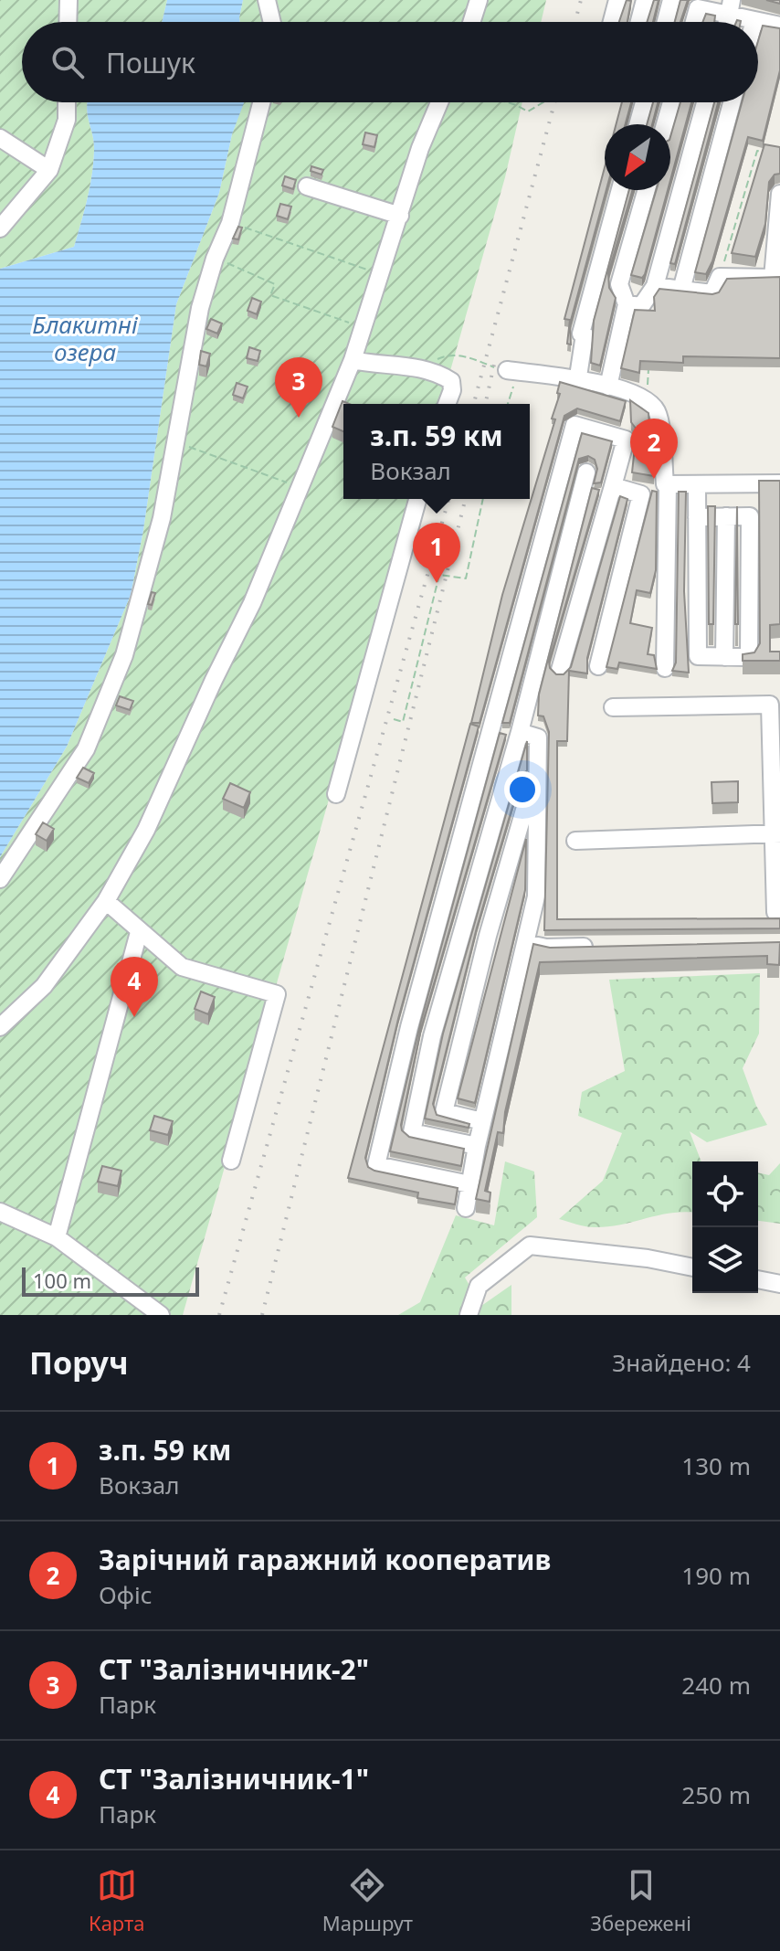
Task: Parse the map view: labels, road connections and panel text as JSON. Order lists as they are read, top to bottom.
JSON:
{
  "water": ["Блакитні озера"],
  "scale_bar": "100 m",
  "north": "bottom left",
  "page": {
    "search": "Пошук",
    "pins": [
      "3",
      "2",
      "1",
      "4"
    ],
    "popup": ["з.п. 59 км", "Вокзал"],
    "scale": "100 m",
    "heading": ["Поруч", "Знайдено: 4"],
    "list": [
      {
        "mark": "1",
        "name": "з.п. 59 км",
        "note": "Вокзал",
        "value": "130 m"
      },
      {
        "mark": "2",
        "name": "Зарічний гаражний кооператив",
        "note": "Офіс",
        "value": "190 m"
      },
      {
        "mark": "3",
        "name": "СТ \"Залізничник-2\"",
        "note": "Парк",
        "value": "240 m"
      },
      {
        "mark": "4",
        "name": "СТ \"Залізничник-1\"",
        "note": "Парк",
        "value": "250 m"
      }
    ],
    "nav": ["Карта", "Маршрут", "Збережені"]
  }
}
